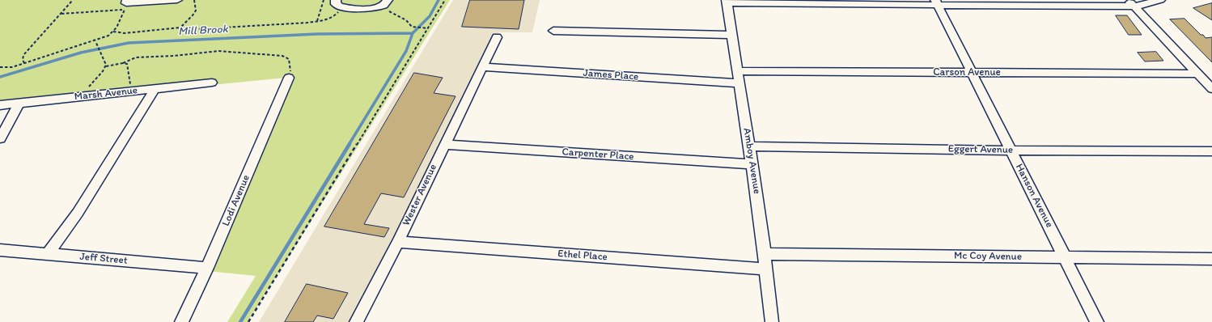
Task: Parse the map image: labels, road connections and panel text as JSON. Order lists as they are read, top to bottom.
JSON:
{
  "streets": {
    "street": [
      "Carson Avenue",
      "James Place",
      "Marsh Avenue",
      "Eggert Avenue",
      "Carpenter Place",
      "Amboy Avenue",
      "Wester Avenue",
      "Hanson Avenue",
      "Lodi Avenue",
      "Ethel Place",
      "Mc Coy Avenue",
      "Jeff Street"
    ]
  },
  "crossings": [
    ["Carson Avenue", "Amboy Avenue"],
    ["Carson Avenue", "Hanson Avenue"],
    ["James Place", "Amboy Avenue"],
    ["James Place", "Wester Avenue"],
    ["Eggert Avenue", "Amboy Avenue"],
    ["Eggert Avenue", "Hanson Avenue"],
    ["Carpenter Place", "Amboy Avenue"],
    ["Carpenter Place", "Wester Avenue"],
    ["Amboy Avenue", "Ethel Place"],
    ["Amboy Avenue", "Mc Coy Avenue"],
    ["Wester Avenue", "Ethel Place"],
    ["Hanson Avenue", "Mc Coy Avenue"],
    ["Lodi Avenue", "Jeff Street"]
  ],
  "water": ["Mill Brook"]
}
